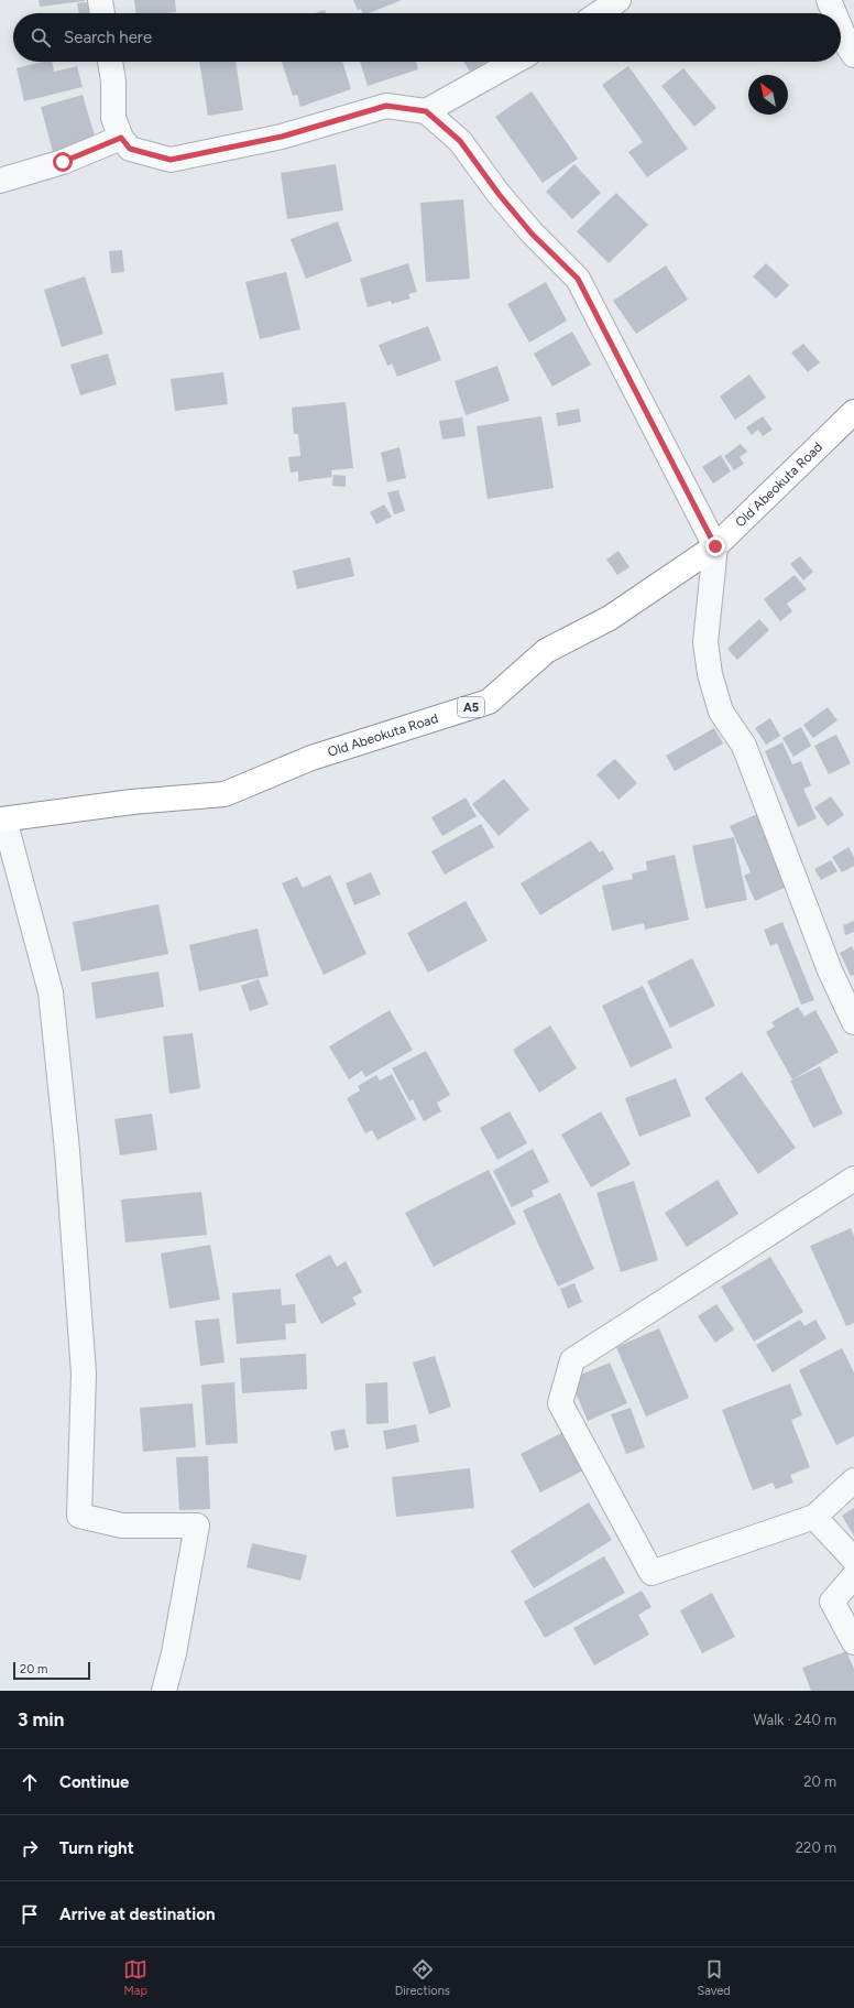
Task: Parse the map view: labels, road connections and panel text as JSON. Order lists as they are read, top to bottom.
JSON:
{
  "streets": {
    "highway": ["Old Abeokuta Road", "A5"]
  },
  "scale_bar": "20 m",
  "north": "top left",
  "page": {
    "search": "Search here",
    "scale": "20 m",
    "heading": ["3 min", "Walk · 240 m"],
    "list": [
      ["Continue", "20 m"],
      ["Turn right", "220 m"],
      "Arrive at destination"
    ],
    "nav": ["Map", "Directions", "Saved"]
  }
}
